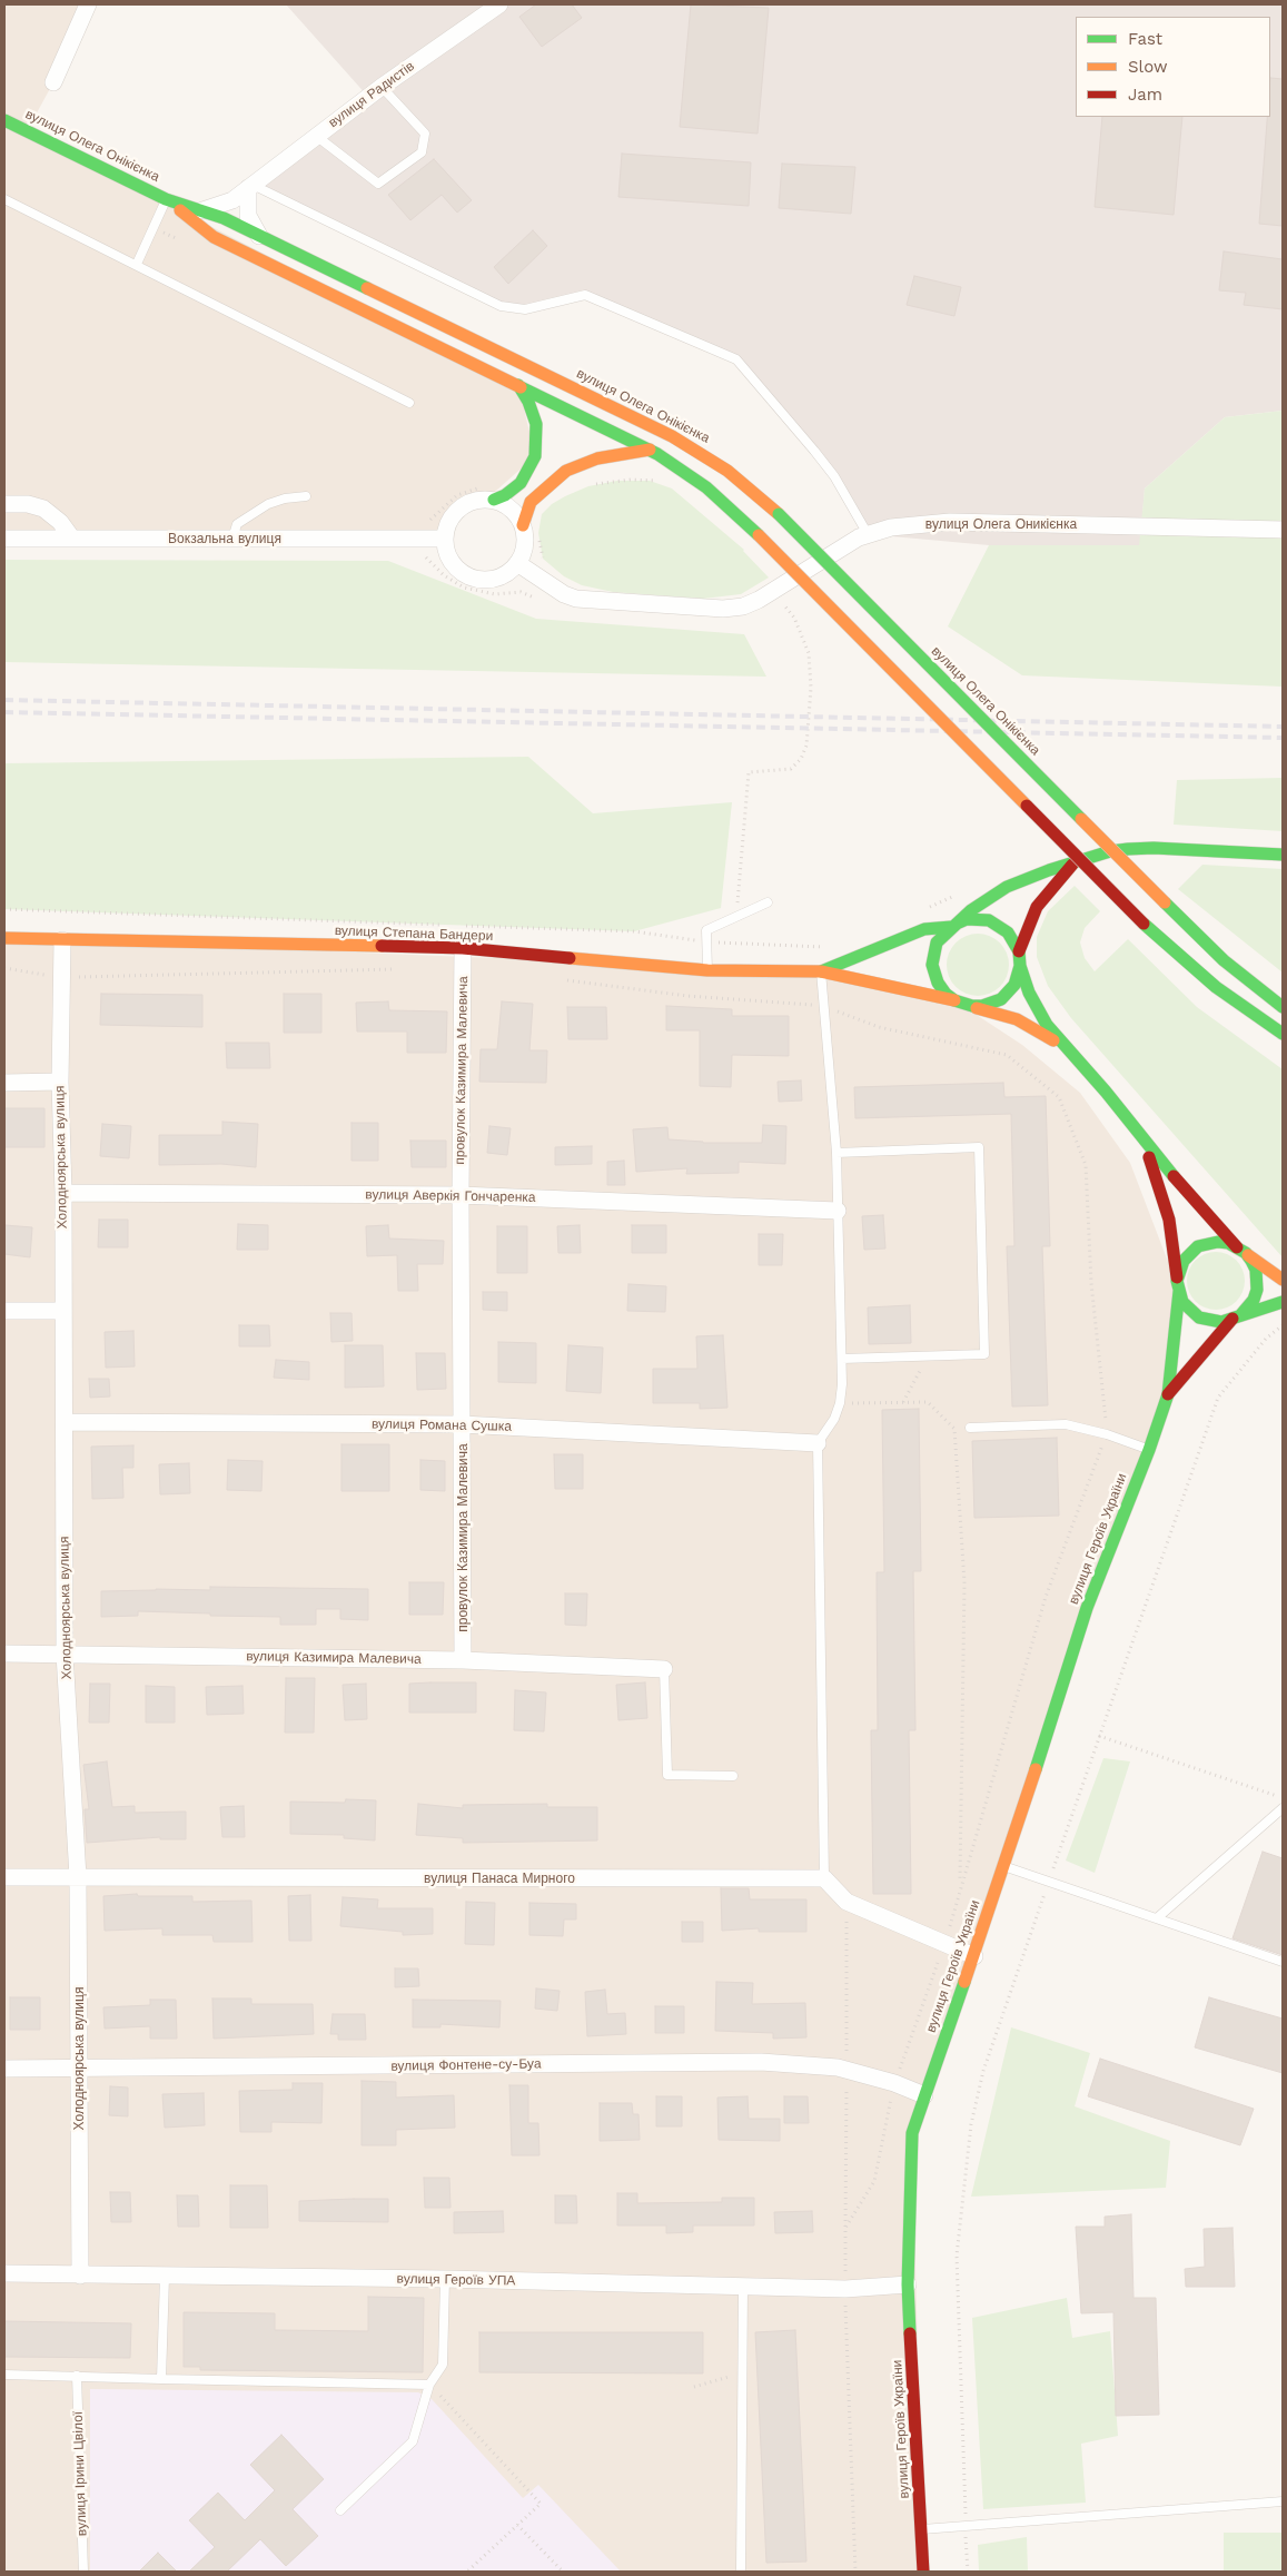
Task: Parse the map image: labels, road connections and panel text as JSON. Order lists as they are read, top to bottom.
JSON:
{
  "streets": {
    "main road": ["вулиця Олега Онікієнка", "вулиця Степана Бандери", "вулиця Героїв України"],
    "street": [
      "вулиця Радистів",
      "вулиця Олега Оникієнка",
      "Вокзальна вулиця",
      "провулок Казимира Малевича",
      "Холодноярська вулиця",
      "вулиця Аверкія Гончаренка",
      "вулиця Романа Сушка",
      "вулиця Казимира Малевича",
      "вулиця Панаса Мирного",
      "вулиця Фонтене-су-Буа",
      "вулиця Героїв УПА"
    ],
    "lane": ["вулиця Ірини Цвілої"]
  },
  "crossings": [
    ["вулиця Радистів", "вулиця Олега Онікієнка"],
    ["вулиця Олега Оникієнка", "Вокзальна вулиця"],
    ["вулиця Степана Бандери", "провулок Казимира Малевича"],
    ["вулиця Степана Бандери", "Холодноярська вулиця"],
    ["провулок Казимира Малевича", "вулиця Аверкія Гончаренка"],
    ["провулок Казимира Малевича", "вулиця Романа Сушка"],
    ["провулок Казимира Малевича", "вулиця Казимира Малевича"],
    ["Холодноярська вулиця", "вулиця Аверкія Гончаренка"],
    ["Холодноярська вулиця", "вулиця Романа Сушка"],
    ["Холодноярська вулиця", "вулиця Казимира Малевича"],
    ["Холодноярська вулиця", "вулиця Панаса Мирного"],
    ["Холодноярська вулиця", "вулиця Фонтене-су-Буа"],
    ["Холодноярська вулиця", "вулиця Героїв УПА"],
    ["вулиця Героїв України", "вулиця Фонтене-су-Буа"],
    ["вулиця Героїв України", "вулиця Героїв УПА"]
  ],
  "legend": ["Fast", "Slow", "Jam"]
}
